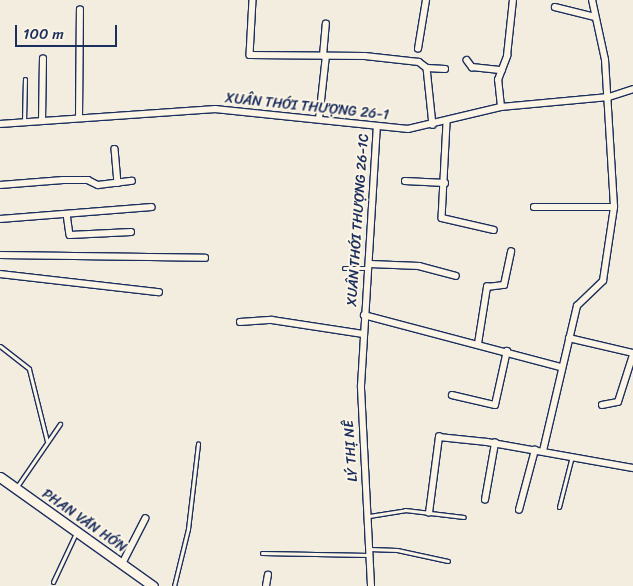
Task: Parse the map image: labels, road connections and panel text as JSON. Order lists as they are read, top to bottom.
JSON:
{
  "streets": {
    "main road": ["PHAN VĂN HỚN"],
    "street": ["XUÂN THỚI THƯỢNG 26-1", "XUÂN THỚI THƯỢNG 26-1C", "LÝ THỊ NÊ"]
  },
  "crossings": [
    ["XUÂN THỚI THƯỢNG 26-1", "XUÂN THỚI THƯỢNG 26-1C"],
    ["XUÂN THỚI THƯỢNG 26-1C", "LÝ THỊ NÊ"]
  ],
  "scale_bar": "100 m"
}
